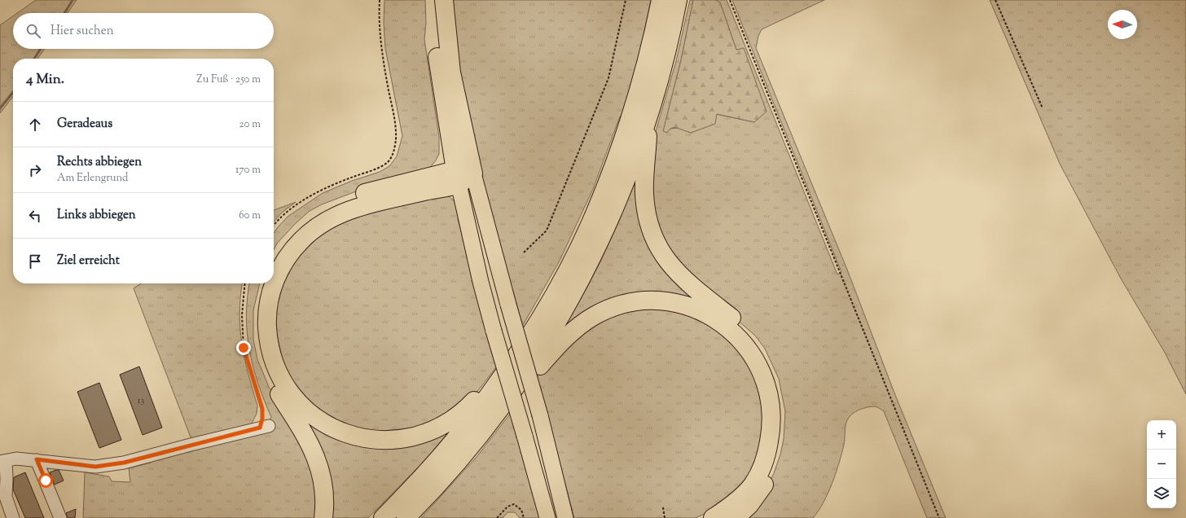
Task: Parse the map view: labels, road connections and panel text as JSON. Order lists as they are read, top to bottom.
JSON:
{
  "house_numbers": ["13"],
  "north": "left",
  "page": {
    "search": "Hier suchen",
    "heading": ["4 Min.", "Zu Fuß · 250 m"],
    "list": [
      ["Geradeaus", "20 m"],
      ["Rechts abbiegen", "Am Erlengrund", "170 m"],
      ["Links abbiegen", "60 m"],
      "Ziel erreicht"
    ],
    "map_buttons": ["+", "−"]
  }
}
